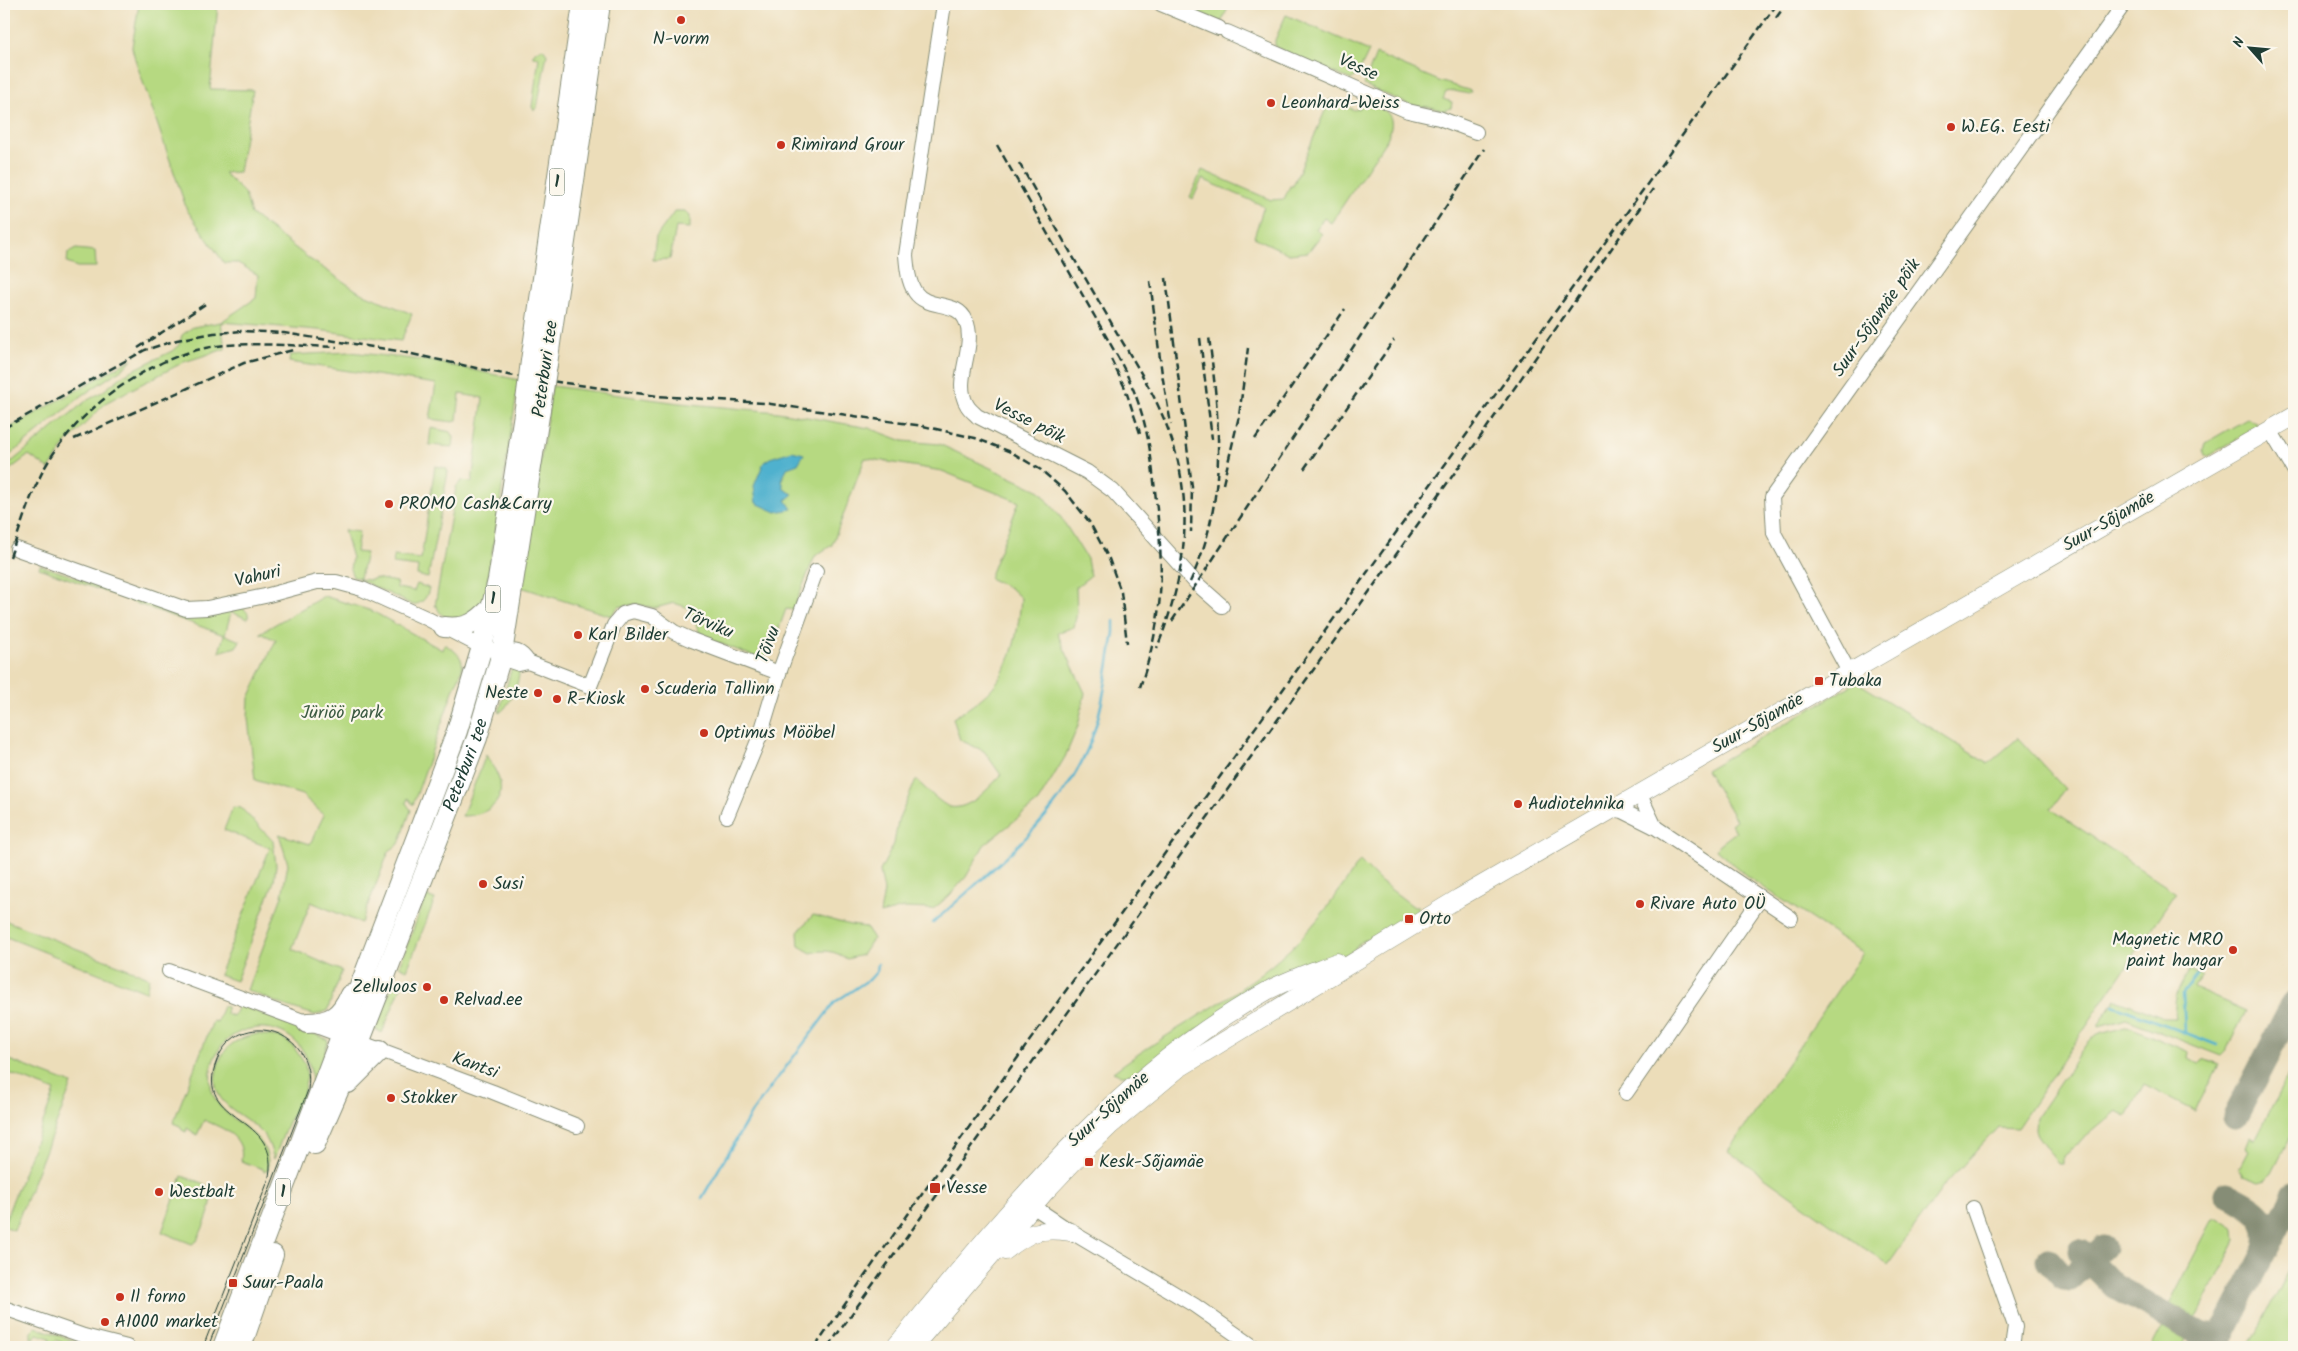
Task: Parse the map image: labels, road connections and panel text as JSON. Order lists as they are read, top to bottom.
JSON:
{
  "streets": {
    "highway": ["1", "Peterburi tee"],
    "main road": ["Suur-Sõjamäe"],
    "street": [
      "Vesse",
      "Suur-Sõjamäe põik",
      "Vesse põik",
      "Vahuri",
      "Tõrviku",
      "Tõivu",
      "Kantsi"
    ]
  },
  "crossings": [
    ["Suur-Sõjamäe põik", "Suur-Sõjamäe"],
    ["Peterburi tee", "Vahuri"],
    ["Peterburi tee", "Kantsi"],
    ["Vahuri", "Tõrviku"],
    ["Tõrviku", "Tõivu"]
  ],
  "parks": ["Jüriöö park"],
  "places": {
    "other": [
      "N-vorm",
      "Leonhard-Weiss",
      "W.EG. Eesti",
      "Rimirand Grour",
      "PROMO Cash&Carry",
      "Karl Bilder",
      "Scuderia Tallinn",
      "Neste",
      "R-Kiosk",
      "Optimus Mööbel",
      "Audiotehnika",
      "Susi",
      "Rivare Auto OÜ",
      "Magnetic MRO paint hangar",
      "Zelluloos",
      "Relvad.ee",
      "Stokker",
      "Westbalt",
      "Il forno",
      "A1000 market"
    ],
    "transit": [
      "Tubaka",
      "Orto",
      "Kesk-Sõjamäe",
      "Vesse",
      "Suur-Paala"
    ]
  },
  "north": "top left"
}
